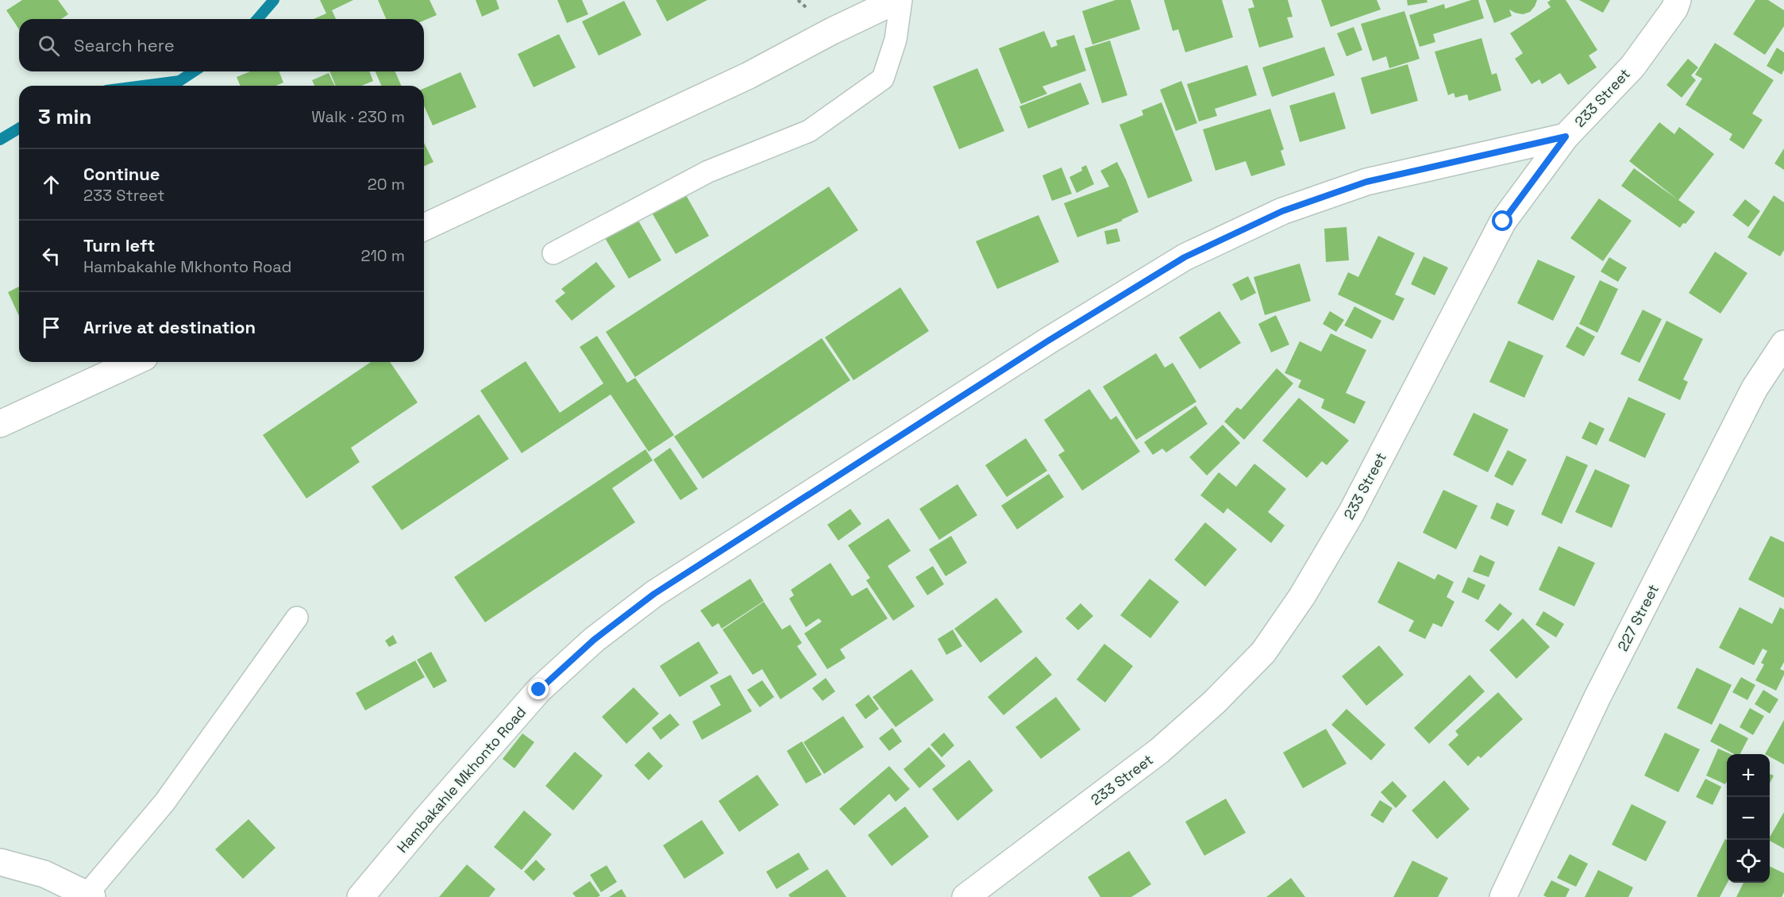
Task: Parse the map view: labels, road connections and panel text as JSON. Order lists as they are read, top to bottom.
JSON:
{
  "streets": {
    "street": ["233 Street", "227 Street", "Hambakahle Mkhonto Road"]
  },
  "crossings": [
    ["233 Street", "Hambakahle Mkhonto Road"]
  ],
  "page": {
    "search": "Search here",
    "heading": ["3 min", "Walk · 230 m"],
    "list": [
      ["Continue", "233 Street", "20 m"],
      ["Turn left", "Hambakahle Mkhonto Road", "210 m"],
      "Arrive at destination"
    ],
    "map_buttons": ["+", "−"]
  }
}
